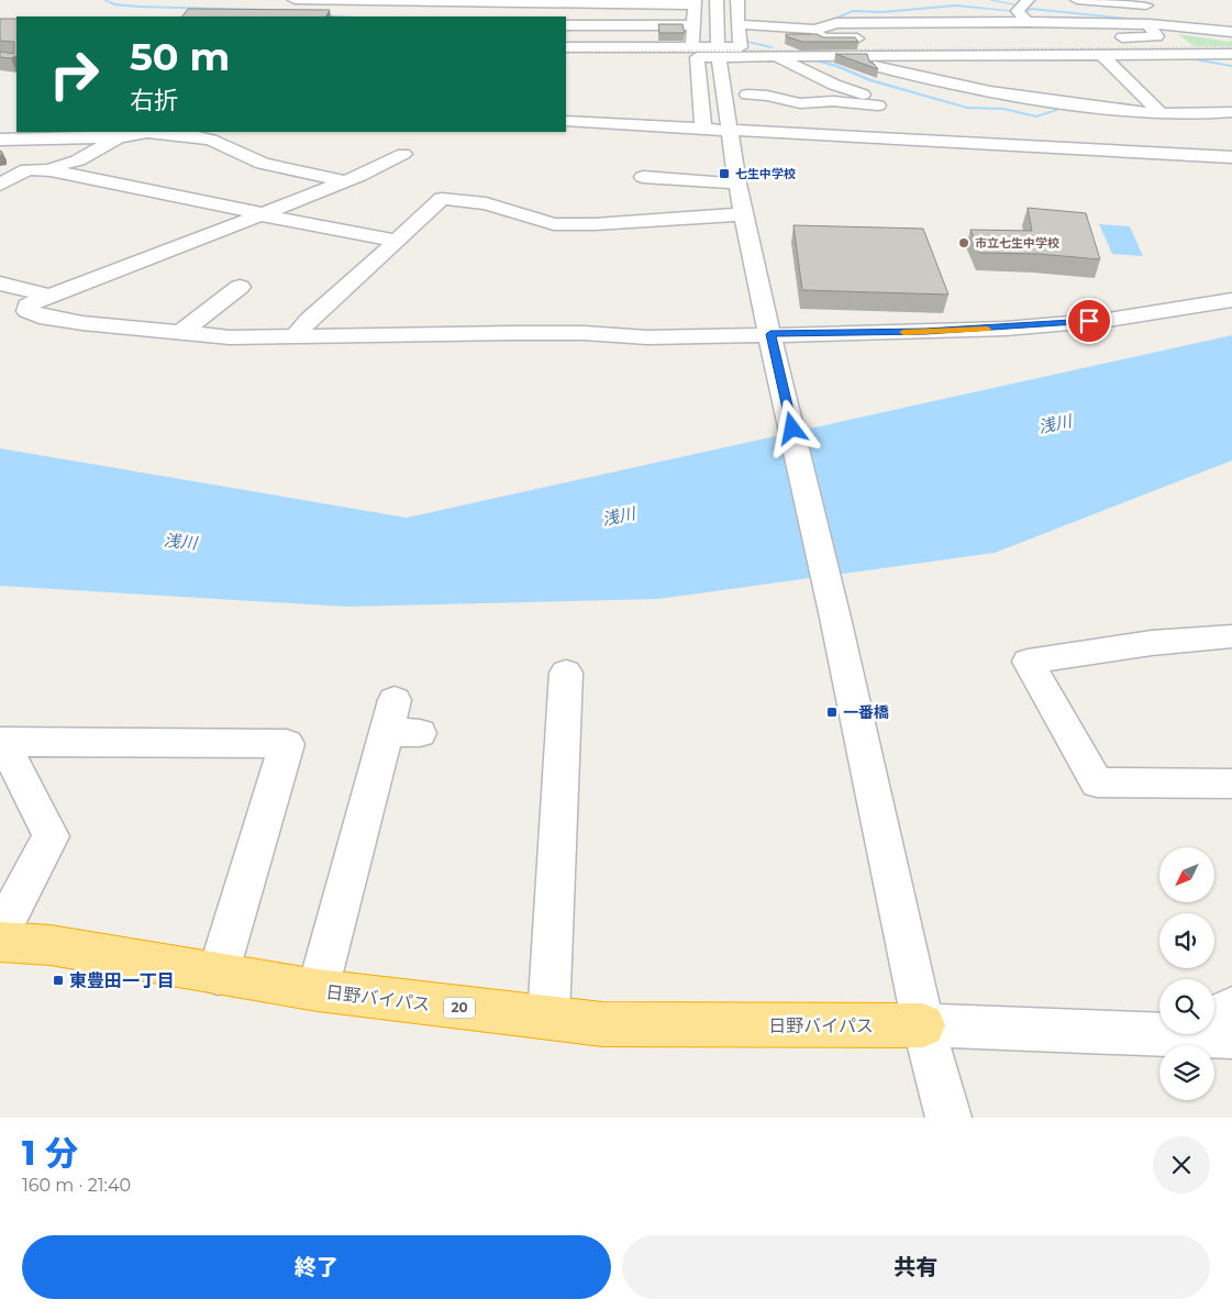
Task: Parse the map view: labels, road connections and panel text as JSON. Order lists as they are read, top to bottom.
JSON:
{
  "streets": {
    "highway": ["日野バイパス", "20"]
  },
  "water": ["浅川"],
  "places": {
    "transit": ["七生中学校", "一番橋", "東豊田一丁目"],
    "other": ["市立七生中学校"]
  },
  "north": "bottom left",
  "page": {
    "turn": ["50 m", "右折"],
    "heading": ["1 分", "160 m · 21:40"],
    "buttons": ["終了", "共有"]
  }
}
